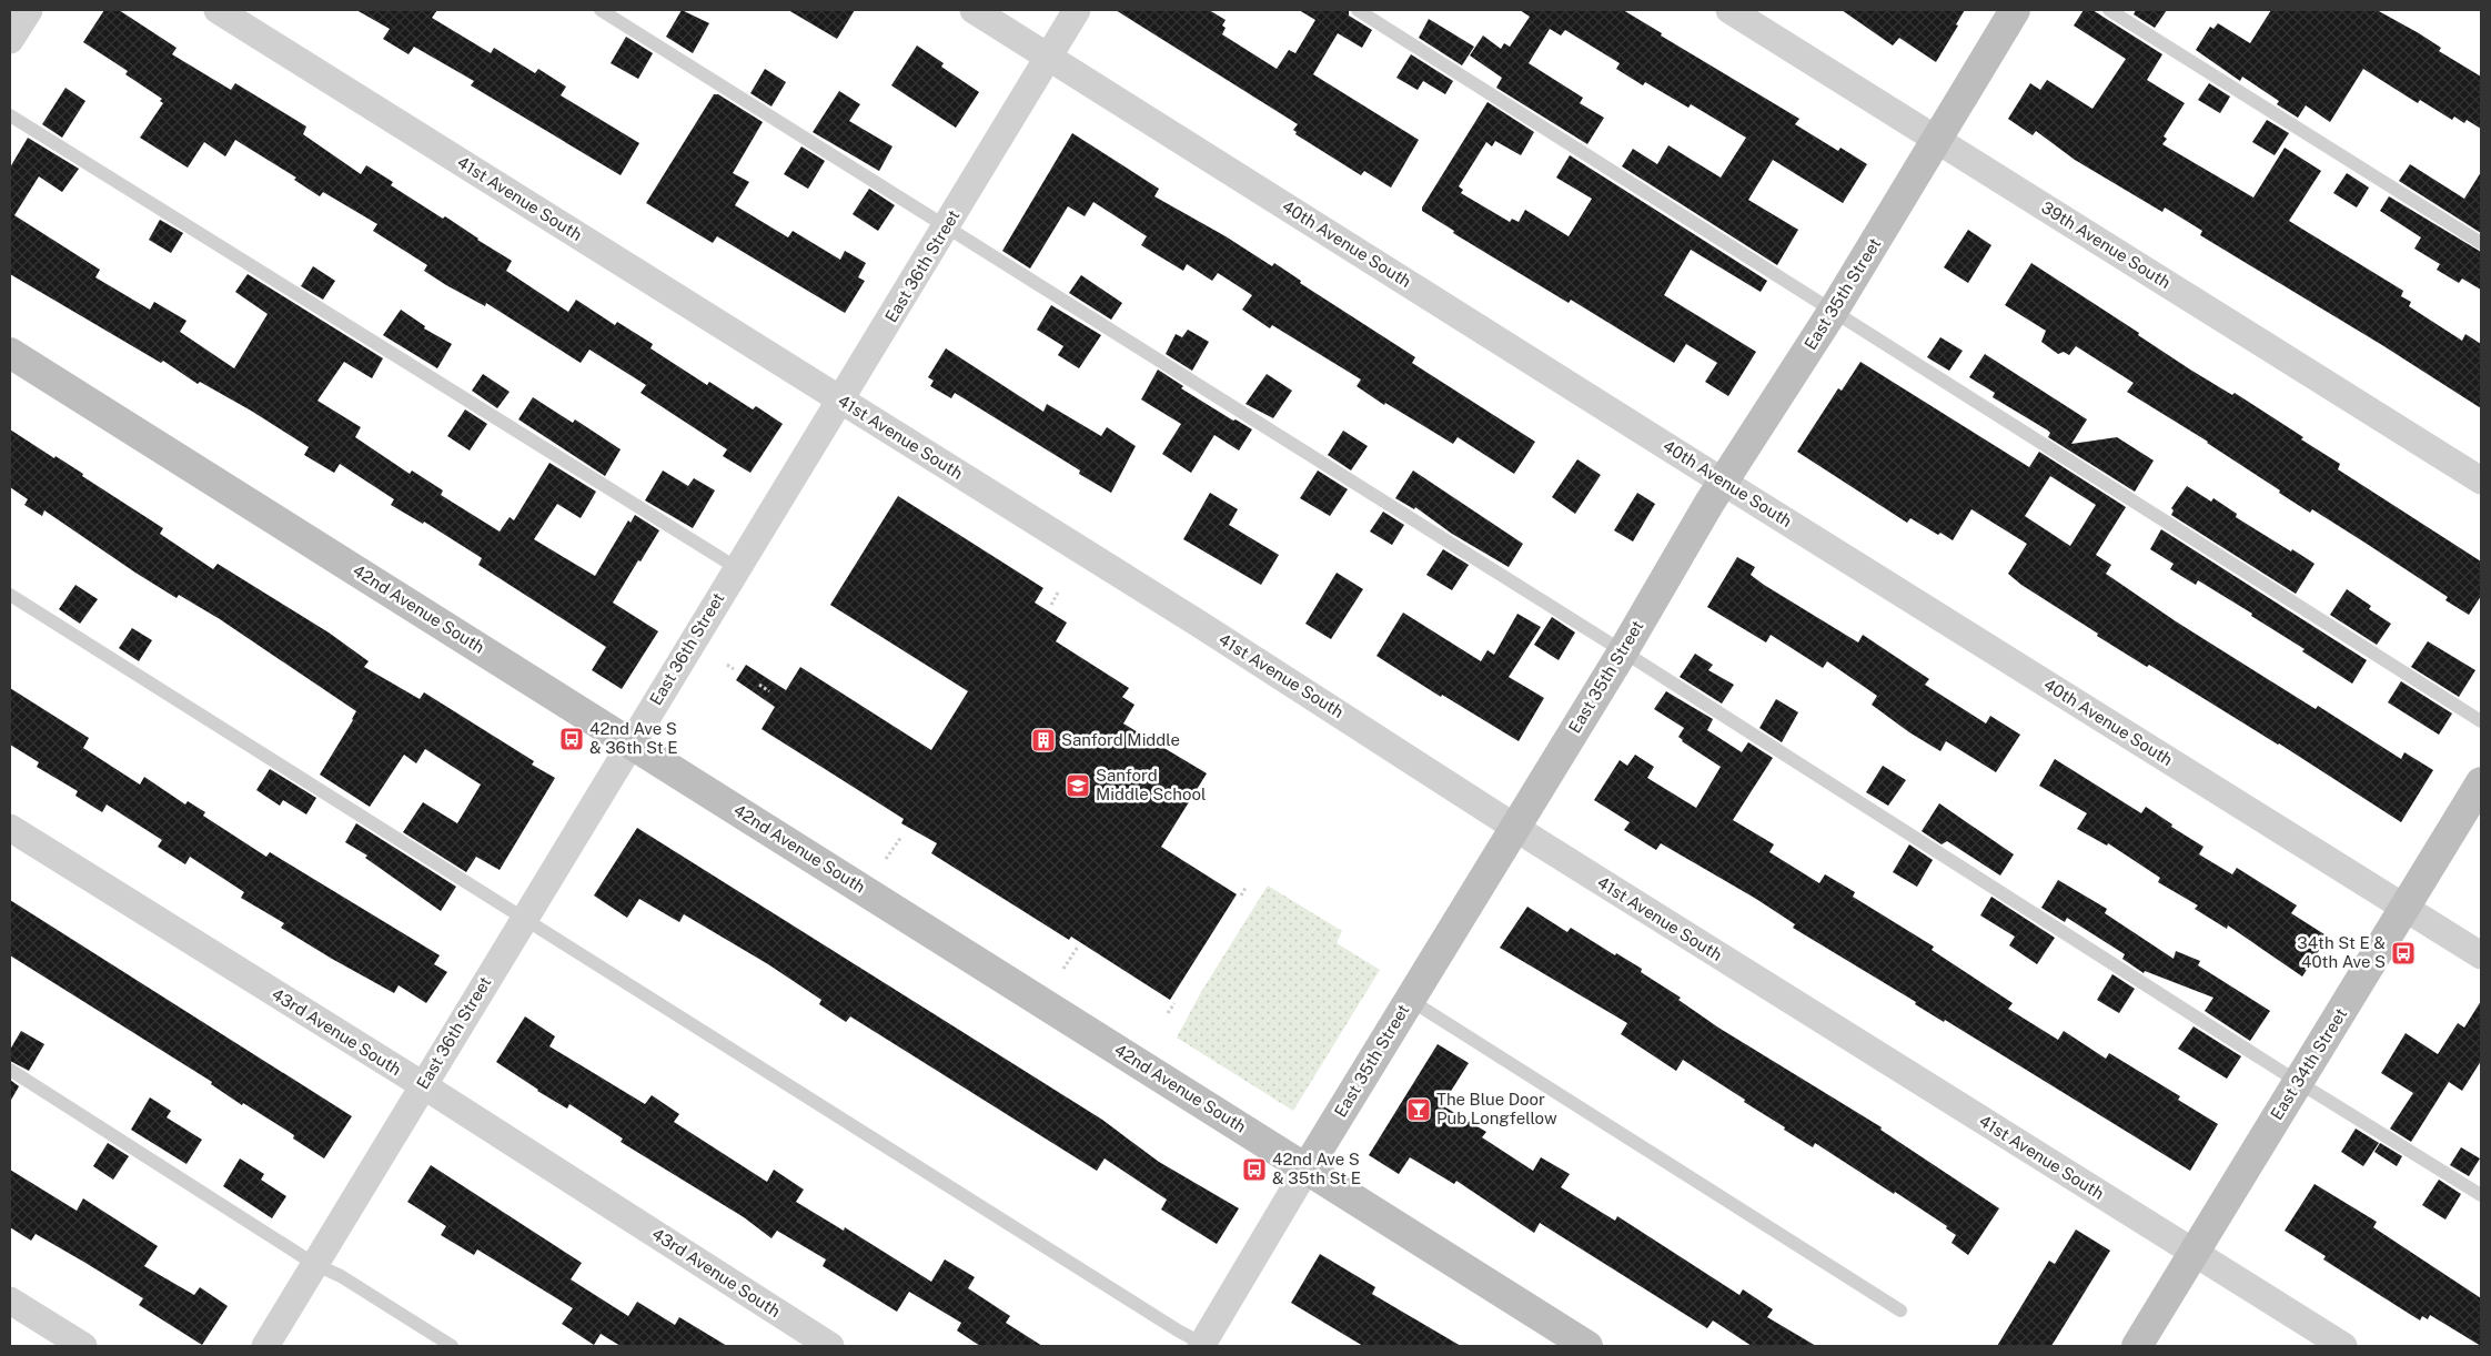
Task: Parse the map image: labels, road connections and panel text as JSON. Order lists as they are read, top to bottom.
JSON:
{
  "streets": {
    "street": [
      "41st Avenue South",
      "40th Avenue South",
      "39th Avenue South",
      "East 36th Street",
      "East 35th Street",
      "42nd Avenue South",
      "43rd Avenue South",
      "East 34th Street"
    ]
  },
  "crossings": [
    ["41st Avenue South", "East 36th Street"],
    ["41st Avenue South", "East 35th Street"],
    ["41st Avenue South", "East 34th Street"],
    ["40th Avenue South", "East 36th Street"],
    ["40th Avenue South", "East 35th Street"],
    ["40th Avenue South", "East 34th Street"],
    ["39th Avenue South", "East 35th Street"],
    ["East 36th Street", "42nd Avenue South"],
    ["East 36th Street", "43rd Avenue South"],
    ["East 35th Street", "42nd Avenue South"]
  ],
  "places": {
    "bus stop": ["42nd Ave S & 36th St E", "34th St E & 40th Ave S", "42nd Ave S & 35th St E"],
    "building": ["Sanford Middle"],
    "school or university": ["Sanford Middle School"],
    "bar": ["The Blue Door Pub Longfellow"]
  }
}
